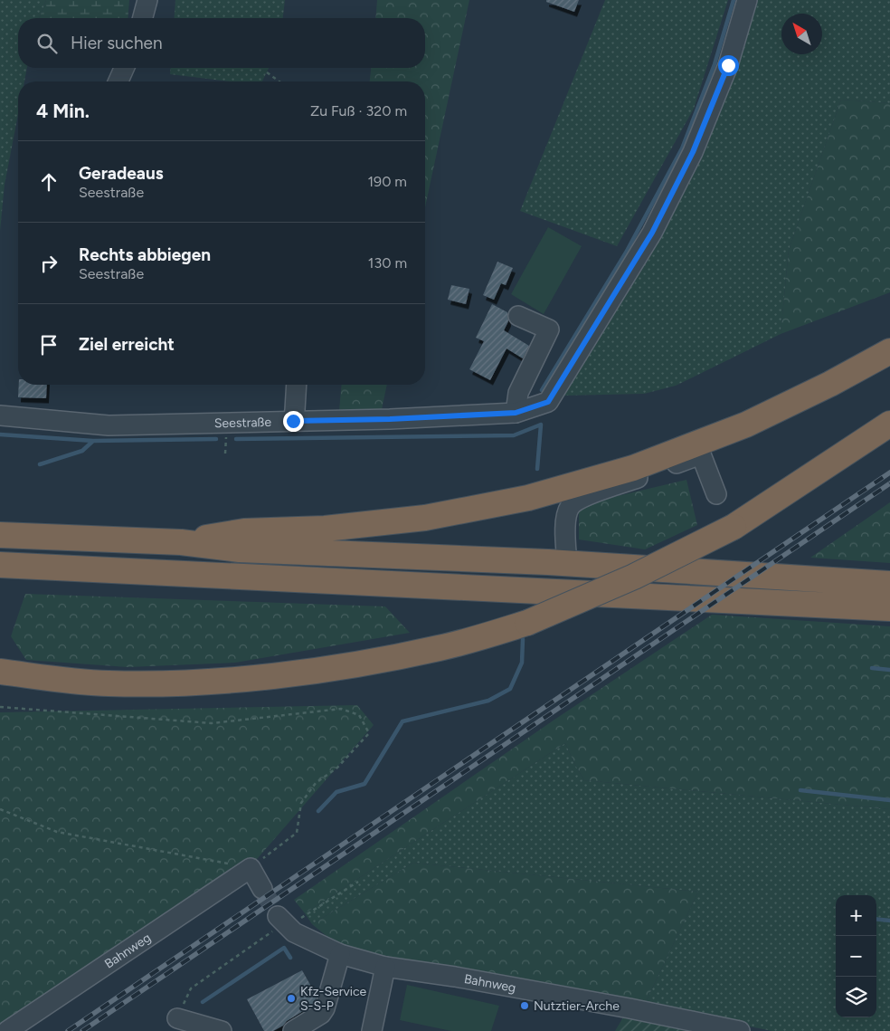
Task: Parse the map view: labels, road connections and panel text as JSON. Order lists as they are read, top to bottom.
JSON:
{
  "streets": {
    "street": ["Seestraße", "Bahnweg"]
  },
  "places": ["Kfz-Service S-S-P", "Nutztier-Arche"],
  "north": "top left",
  "page": {
    "search": "Hier suchen",
    "heading": ["4 Min.", "Zu Fuß · 320 m"],
    "list": [
      ["Geradeaus", "Seestraße", "190 m"],
      ["Rechts abbiegen", "Seestraße", "130 m"],
      "Ziel erreicht"
    ],
    "map_buttons": ["+", "−"]
  }
}
